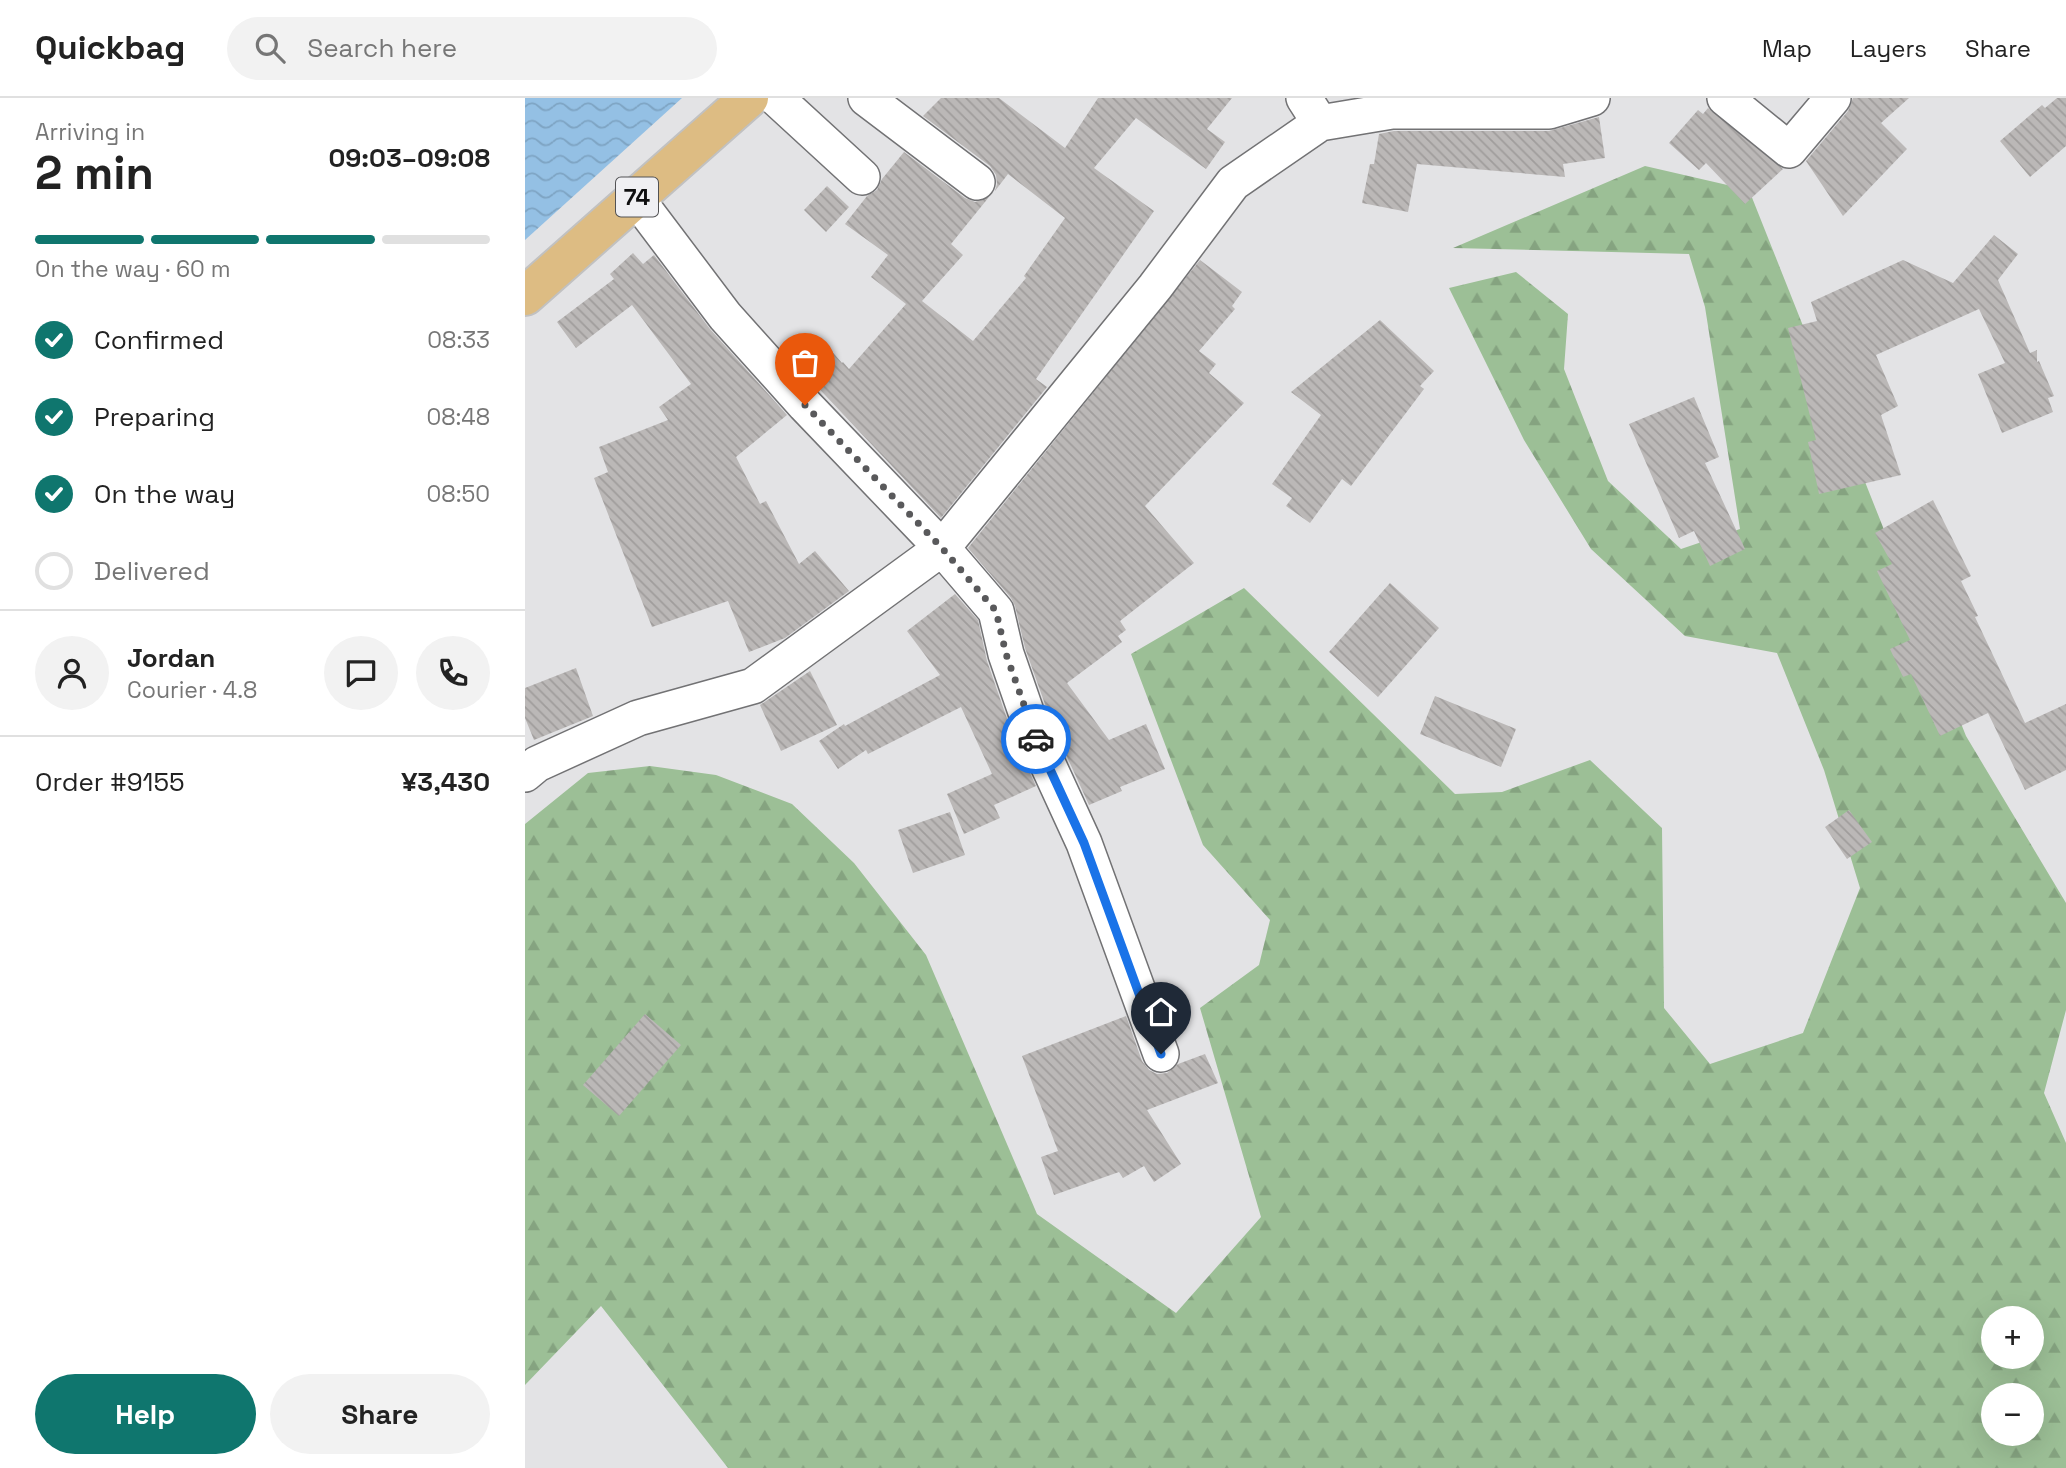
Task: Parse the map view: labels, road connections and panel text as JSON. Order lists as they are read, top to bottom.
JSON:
{
  "streets": {
    "main road": ["74"]
  },
  "page": {
    "header": "Quickbag",
    "search": "Search here",
    "nav": ["Map", "Layers", "Share"],
    "heading": ["2 min", "Arriving in", "09:03–09:08"],
    "panel": [
      "Jordan",
      "Courier · 4.8",
      "Order #9155",
      "¥3,430"
    ],
    "bar": "On the way · 60 m",
    "list": [
      ["Confirmed", "08:33"],
      ["Preparing", "08:48"],
      ["On the way", "08:50"],
      "Delivered"
    ],
    "map_buttons": ["+", "−"],
    "buttons": ["Help", "Share"]
  }
}
